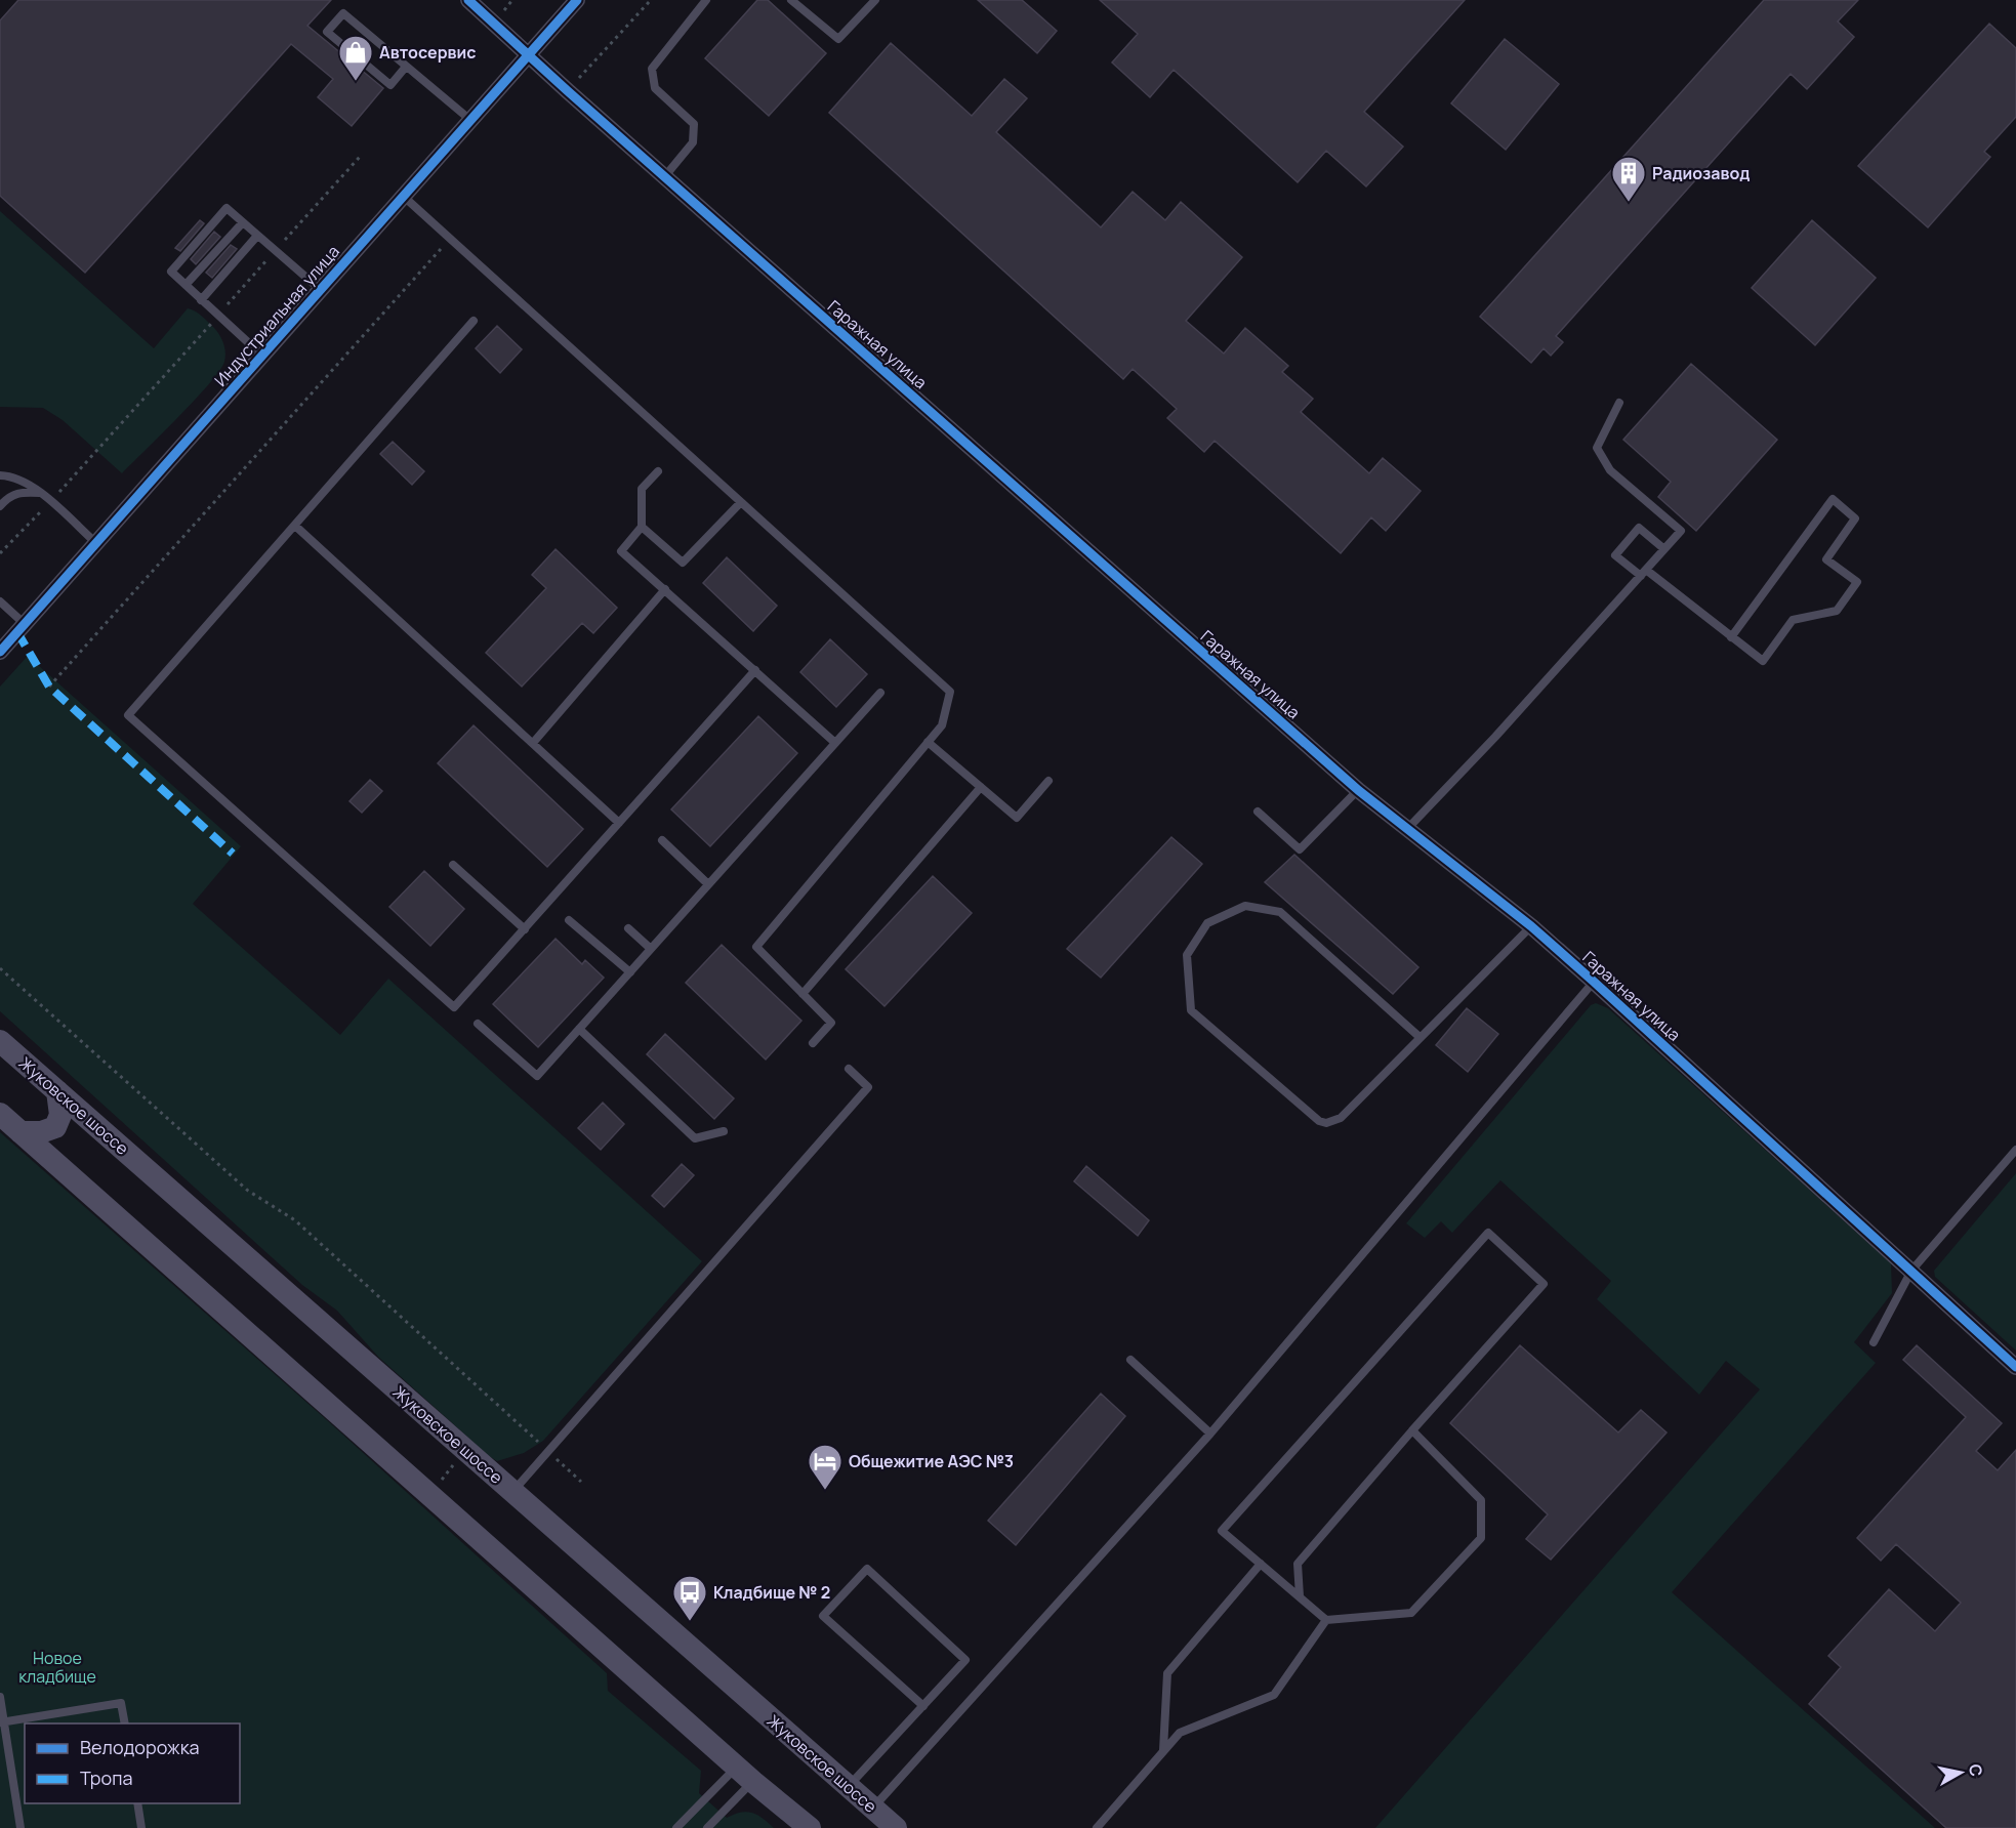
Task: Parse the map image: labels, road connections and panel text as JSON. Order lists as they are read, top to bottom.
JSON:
{
  "streets": {
    "main road": ["Жуковское шоссе"],
    "street": ["Индустриальная улица", "Гаражная улица"]
  },
  "crossings": [
    ["Индустриальная улица", "Гаражная улица"]
  ],
  "parks": ["Новое кладбище"],
  "places": {
    "shop": ["Автосервис"],
    "building": ["Радиозавод"],
    "hotel": ["Общежитие АЭС №3"],
    "bus stop": ["Кладбище № 2"]
  },
  "legend": ["Велодорожка", "Тропа"],
  "north": "right"
}
